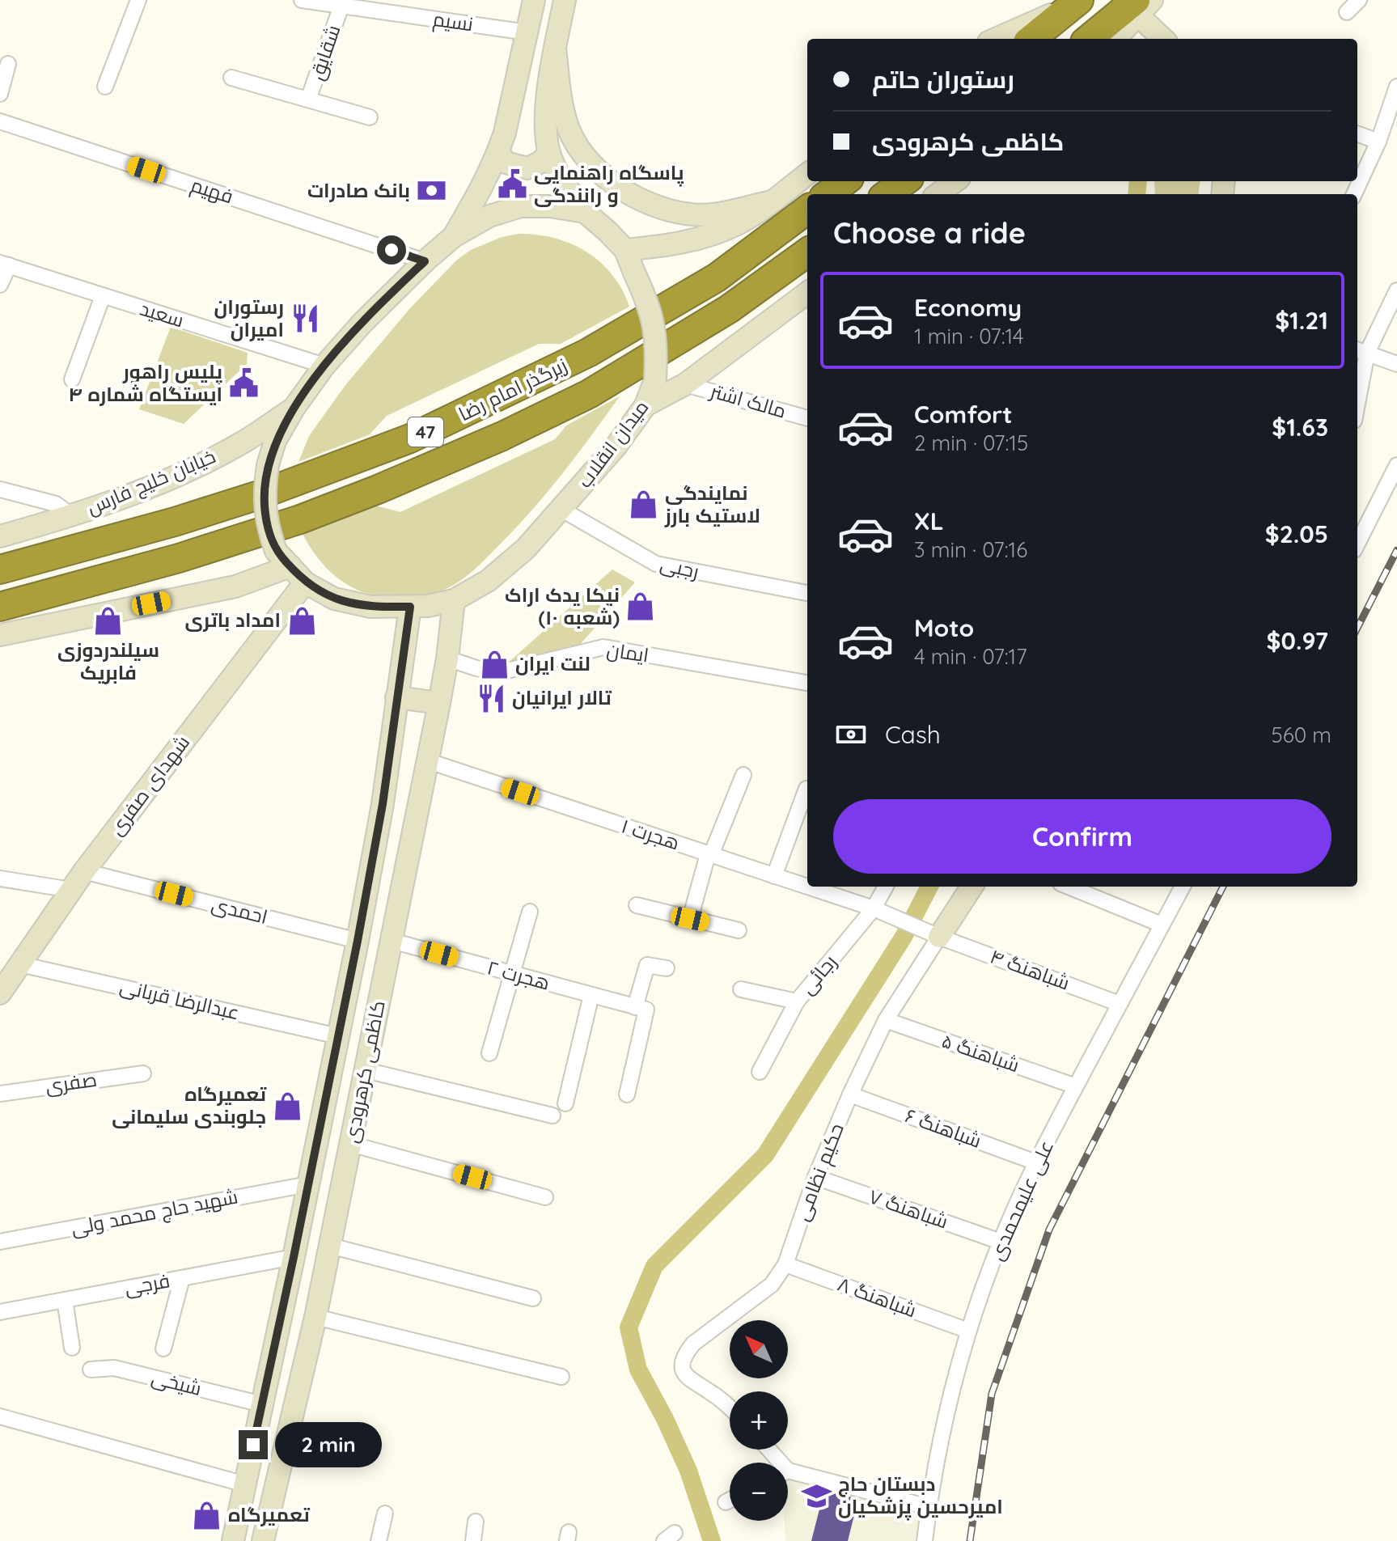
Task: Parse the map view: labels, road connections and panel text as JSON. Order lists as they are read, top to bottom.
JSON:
{
  "streets": {
    "highway": ["زیرگذر امام رضا", "47"],
    "main road": [
      "میدان انقلاب",
      "خیابان خلیج فارس",
      "شهدای صفری",
      "کاظمی کرهرودی",
      "حکیم نظامی"
    ],
    "street": [
      "نسیم",
      "شقایق",
      "فهیم",
      "سعید",
      "مالک اشتر",
      "رجبی",
      "ایمان",
      "هجرت ۱",
      "احمدی",
      "شباهنگ ۴",
      "رجائی",
      "هجرت ۲",
      "عبدالرضا قربانی",
      "شباهنگ ۵",
      "صفری",
      "شباهنگ ۶",
      "علی علیمحمدی",
      "شباهنگ ۷",
      "شهید حاج محمد ولی",
      "فرجی",
      "شباهنگ ۸",
      "شیخی"
    ]
  },
  "crossings": [
    ["نسیم", "شقایق"],
    ["فهیم", "میدان انقلاب"],
    ["سعید", "میدان انقلاب"],
    ["میدان انقلاب", "خیابان خلیج فارس"],
    ["میدان انقلاب", "رجبی"],
    ["میدان انقلاب", "شهدای صفری"],
    ["میدان انقلاب", "کاظمی کرهرودی"],
    ["ایمان", "کاظمی کرهرودی"],
    ["شهدای صفری", "احمدی"],
    ["شهدای صفری", "عبدالرضا قربانی"],
    ["هجرت ۱", "شباهنگ ۴"],
    ["هجرت ۱", "رجائی"],
    ["هجرت ۱", "کاظمی کرهرودی"],
    ["احمدی", "کاظمی کرهرودی"],
    ["شباهنگ ۴", "حکیم نظامی"],
    ["شباهنگ ۴", "علی علیمحمدی"],
    ["هجرت ۲", "کاظمی کرهرودی"],
    ["عبدالرضا قربانی", "کاظمی کرهرودی"],
    ["شباهنگ ۵", "حکیم نظامی"],
    ["شباهنگ ۵", "علی علیمحمدی"],
    ["کاظمی کرهرودی", "شهید حاج محمد ولی"],
    ["کاظمی کرهرودی", "فرجی"],
    ["کاظمی کرهرودی", "شیخی"],
    ["شباهنگ ۶", "حکیم نظامی"],
    ["شباهنگ ۶", "علی علیمحمدی"],
    ["حکیم نظامی", "شباهنگ ۷"],
    ["حکیم نظامی", "شباهنگ ۸"],
    ["علی علیمحمدی", "شباهنگ ۷"],
    ["علی علیمحمدی", "شباهنگ ۸"]
  ],
  "places": {
    "public building": ["پاسگاه راهنمایی و رانندگی", "پلیس راهور ایستگاه شماره ۴"],
    "bank": ["بانک صادرات"],
    "restaurant": ["رستوران امیران", "تالار ایرانیان"],
    "shop": [
      "نمایندگی لاستیک بارز",
      "نیکا یدک اراک (شعبه ۱۰)",
      "سیلندردوزی فابریک",
      "امداد باتری",
      "لنت ایران",
      "تعمیرگاه جلوبندی سلیمانی",
      "تعمیرگاه"
    ],
    "school or university": ["دبستان حاج امیرحسین پزشکیان"]
  },
  "north": "top left",
  "page": {
    "banner": ["رستوران حاتم", "کاظمی کرهرودی"],
    "heading": "Choose a ride",
    "list": [
      {
        "name": "Economy",
        "note": "1 min · 07:14",
        "value": "$1.21"
      },
      {
        "name": "Comfort",
        "note": "2 min · 07:15",
        "value": "$1.63"
      },
      {
        "name": "XL",
        "note": "3 min · 07:16",
        "value": "$2.05"
      },
      {
        "name": "Moto",
        "note": "4 min · 07:17",
        "value": "$0.97"
      }
    ],
    "pay": ["Cash", "560 m"],
    "buttons": "Confirm",
    "map_buttons": ["+", "−"],
    "bubble": "2 min"
  }
}
